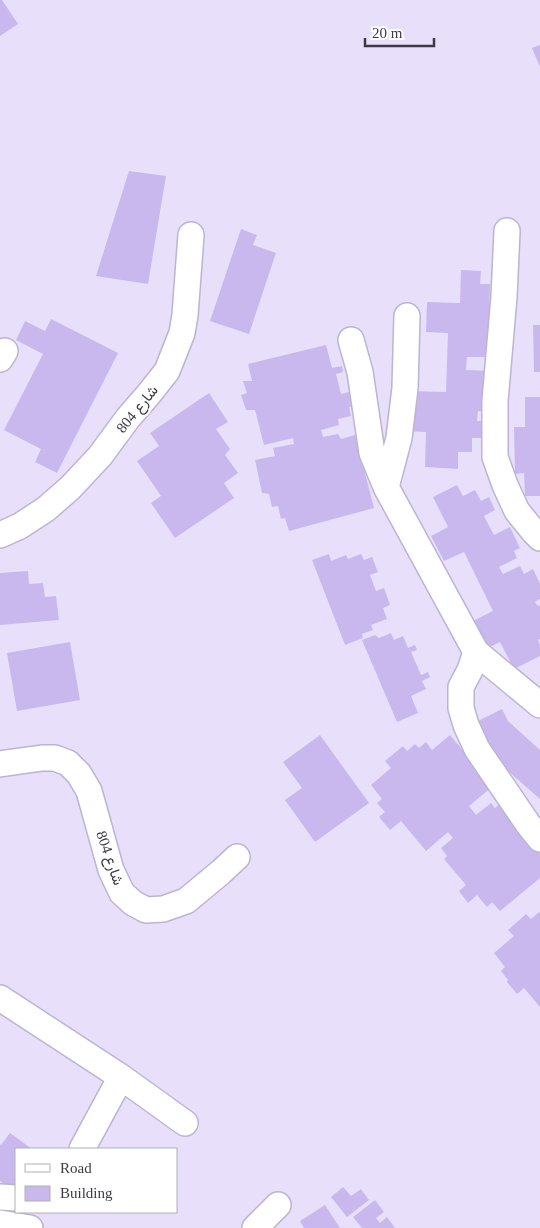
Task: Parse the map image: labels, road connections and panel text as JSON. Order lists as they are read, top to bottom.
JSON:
{
  "streets": {
    "street": ["شارع 804"]
  },
  "legend": ["Road", "Building"],
  "scale_bar": "20 m"
}
